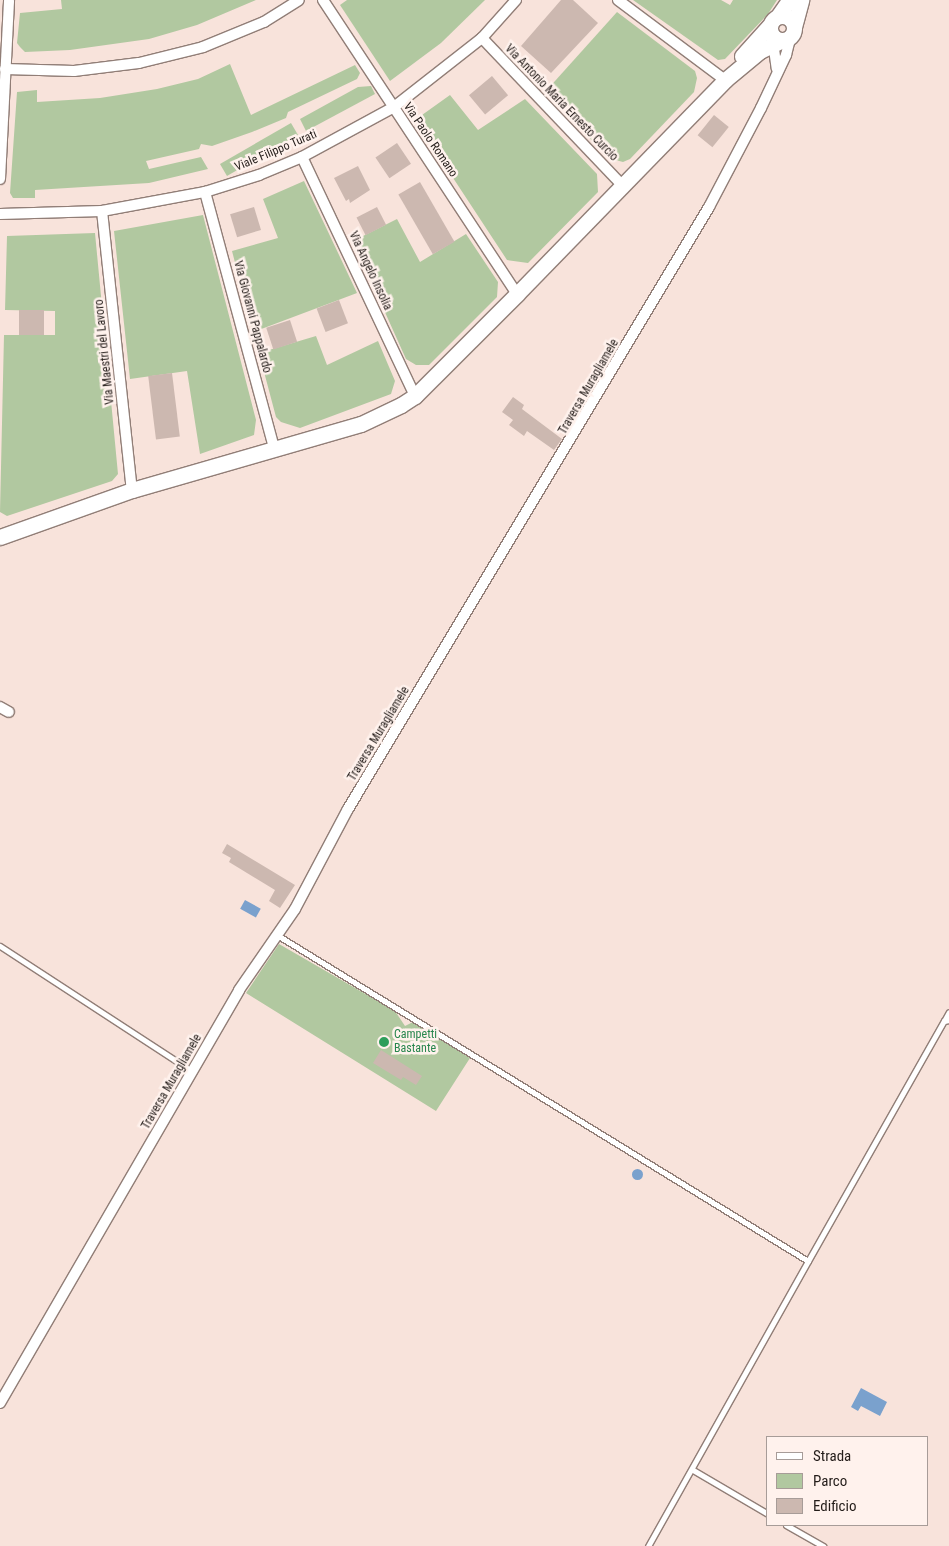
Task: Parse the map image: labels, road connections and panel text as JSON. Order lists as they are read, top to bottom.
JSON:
{
  "streets": {
    "street": [
      "Via Antonio Maria Ernesto Curcio",
      "Via Paolo Romano",
      "Viale Filippo Turati",
      "Via Angelo Insolia",
      "Via Giovanni Pappalardo",
      "Via Maestri del Lavoro",
      "Traversa Muragliamele"
    ]
  },
  "crossings": [
    ["Via Antonio Maria Ernesto Curcio", "Viale Filippo Turati"],
    ["Via Paolo Romano", "Viale Filippo Turati"],
    ["Viale Filippo Turati", "Via Angelo Insolia"],
    ["Viale Filippo Turati", "Via Giovanni Pappalardo"],
    ["Viale Filippo Turati", "Via Maestri del Lavoro"]
  ],
  "places": ["Campetti Bastante"],
  "legend": ["Strada", "Parco", "Edificio"]
}
